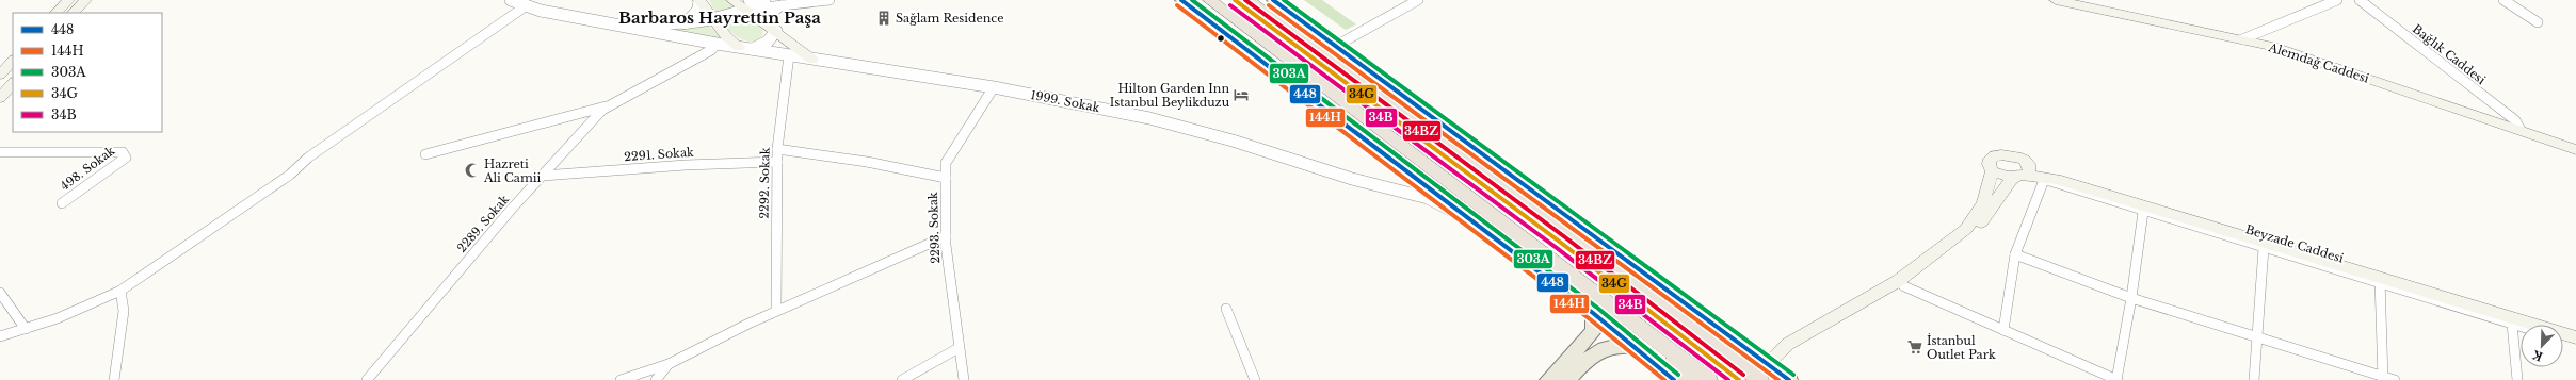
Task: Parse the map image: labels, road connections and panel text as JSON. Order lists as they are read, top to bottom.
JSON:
{
  "streets": {
    "main road": ["Alemdağ Caddesi"],
    "street": [
      "Bağlık Caddesi",
      "1999. Sokak",
      "2291. Sokak",
      "498. Sokak",
      "2292. Sokak",
      "2289. Sokak",
      "2293. Sokak",
      "Beyzade Caddesi"
    ]
  },
  "crossings": [
    ["Bağlık Caddesi", "Alemdağ Caddesi"],
    ["1999. Sokak", "2292. Sokak"],
    ["1999. Sokak", "2289. Sokak"],
    ["1999. Sokak", "2293. Sokak"],
    ["2291. Sokak", "2292. Sokak"],
    ["2291. Sokak", "2289. Sokak"]
  ],
  "districts": ["Barbaros Hayrettin Paşa"],
  "places": {
    "building": ["Sağlam Residence"],
    "hotel": ["Hilton Garden Inn Istanbul Beylikduzu"],
    "mosque": ["Hazreti Ali Camii"],
    "supermarket": ["İstanbul Outlet Park"]
  },
  "lines": [
    "transit line 448",
    "transit line 303A",
    "transit line 34G",
    "transit line 34BZ",
    "transit line 144H",
    "transit line 34B"
  ],
  "legend": [
    "448",
    "144H",
    "303A",
    "34G",
    "34B"
  ],
  "north": "bottom left"
}
